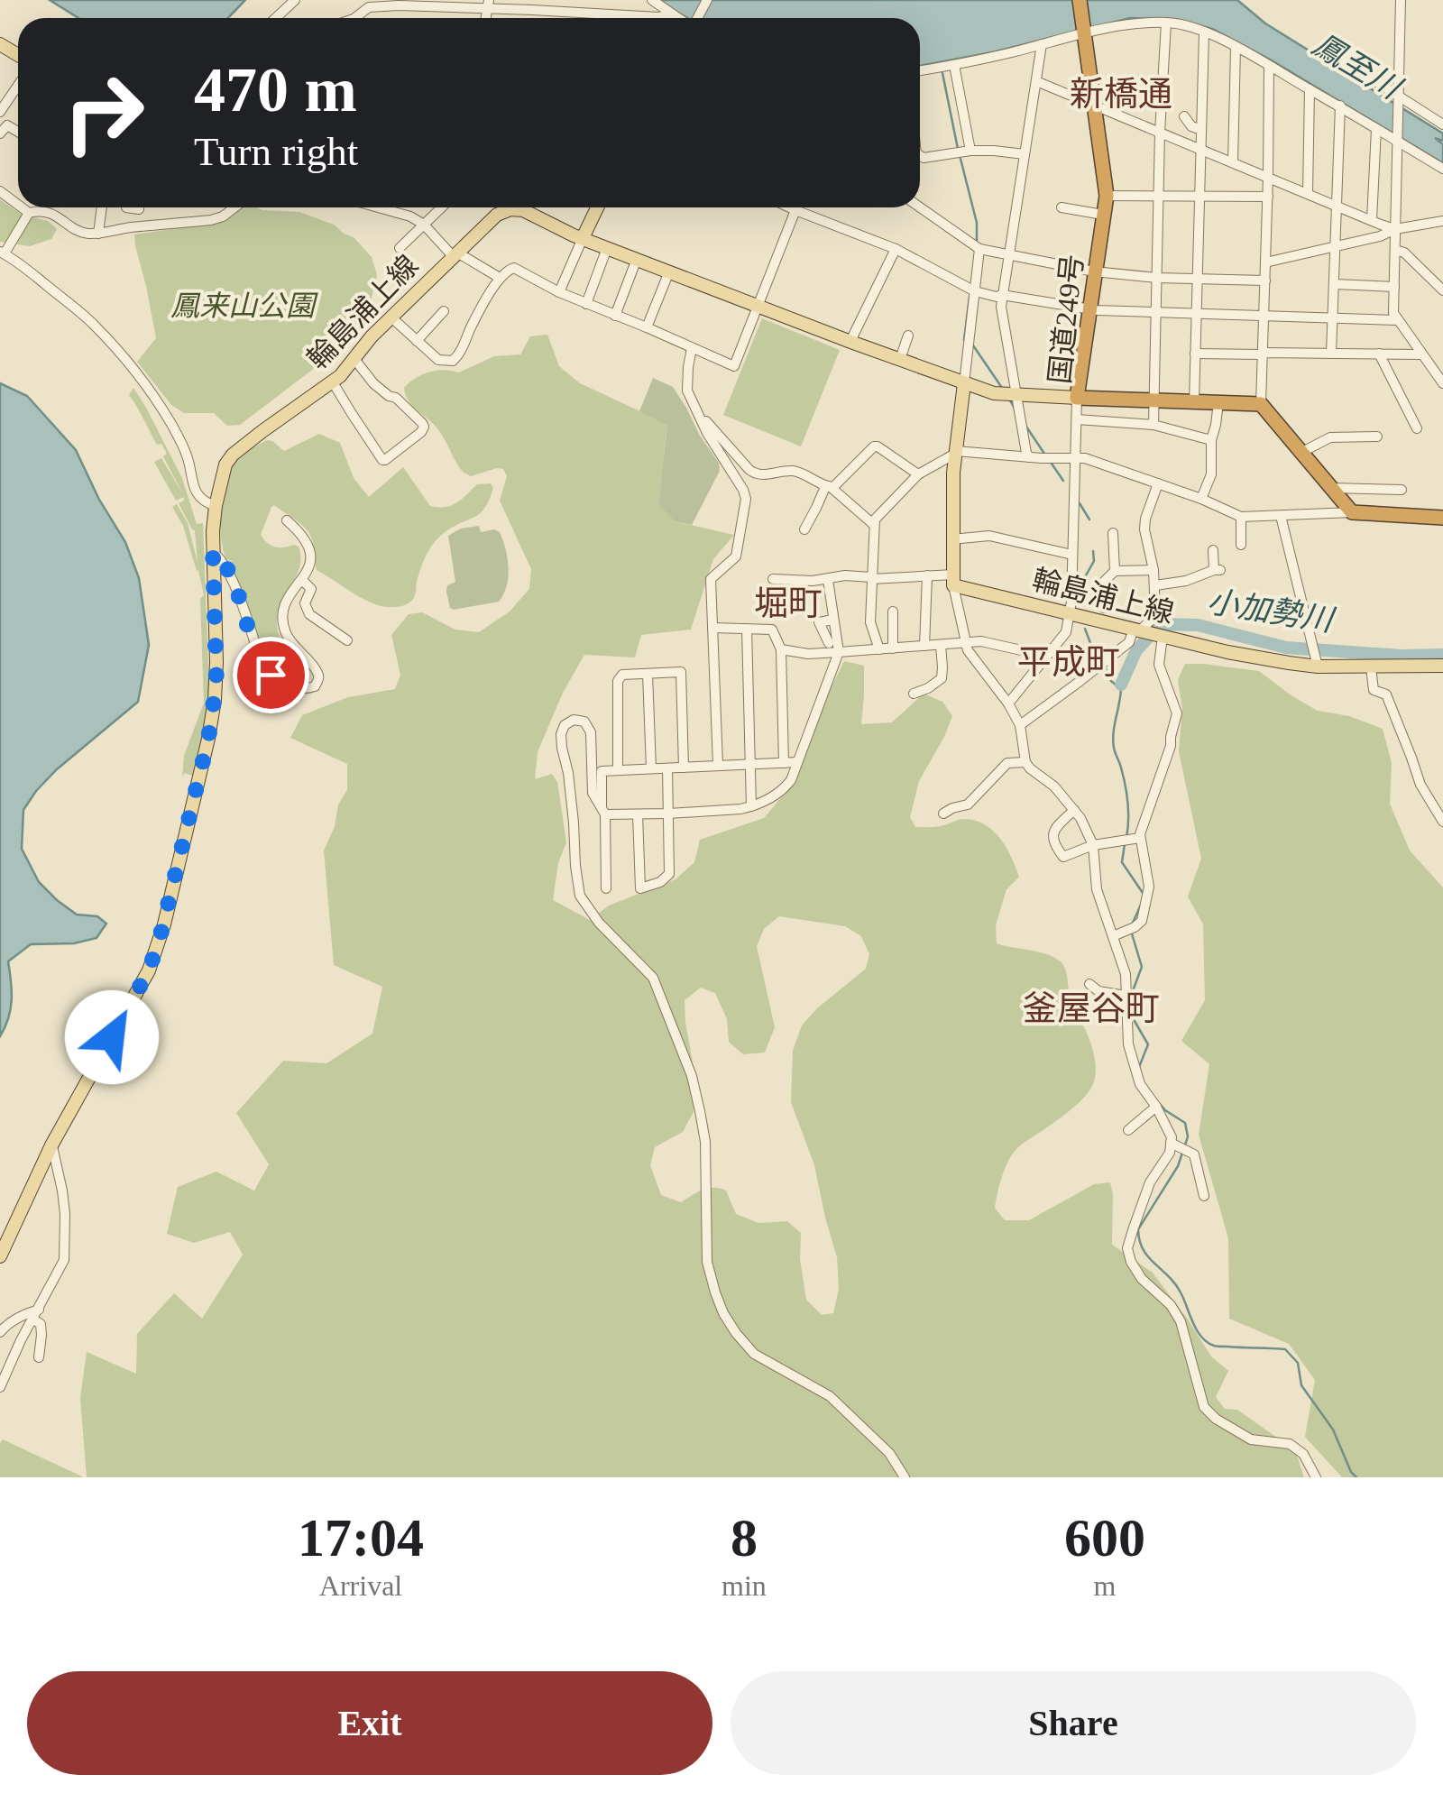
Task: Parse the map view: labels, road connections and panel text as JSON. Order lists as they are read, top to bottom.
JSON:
{
  "streets": {
    "highway": ["国道249号"],
    "main road": ["輪島浦上線"]
  },
  "districts": [
    "新橋通",
    "堀町",
    "平成町",
    "釜屋谷町"
  ],
  "water": ["鳳至川", "小加勢川"],
  "parks": ["鳳来山公園"],
  "page": {
    "turn": ["470 m", "Turn right"],
    "eta": [
      "17:04",
      "Arrival",
      "8",
      "min",
      "600",
      "m"
    ],
    "buttons": ["Exit", "Share"]
  }
}
